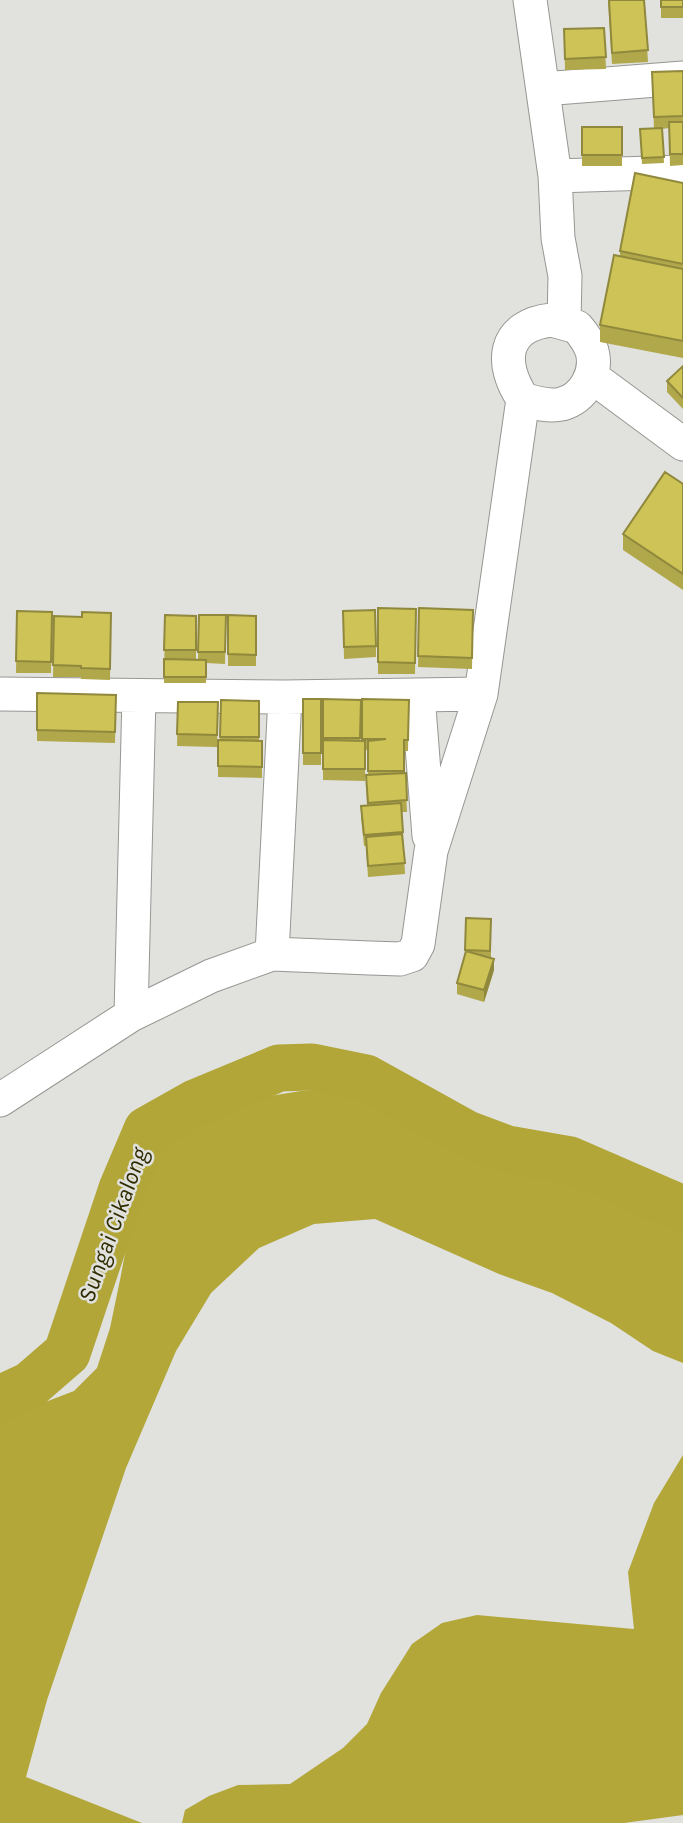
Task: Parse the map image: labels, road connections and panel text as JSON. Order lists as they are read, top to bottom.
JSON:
{
  "water": ["Sungai Cikalong"]
}
